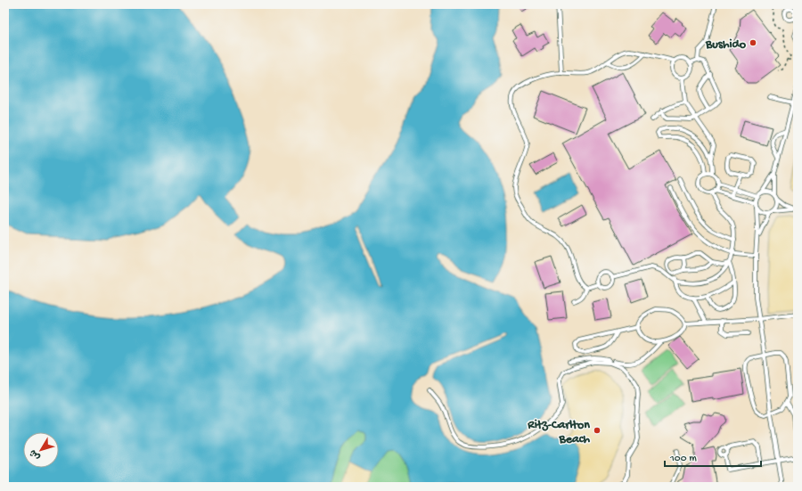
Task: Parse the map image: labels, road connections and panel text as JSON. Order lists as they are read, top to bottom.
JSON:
{
  "places": ["Bushido", "Ritz-Carlton Beach"],
  "scale_bar": "100 m",
  "north": "bottom left"
}
